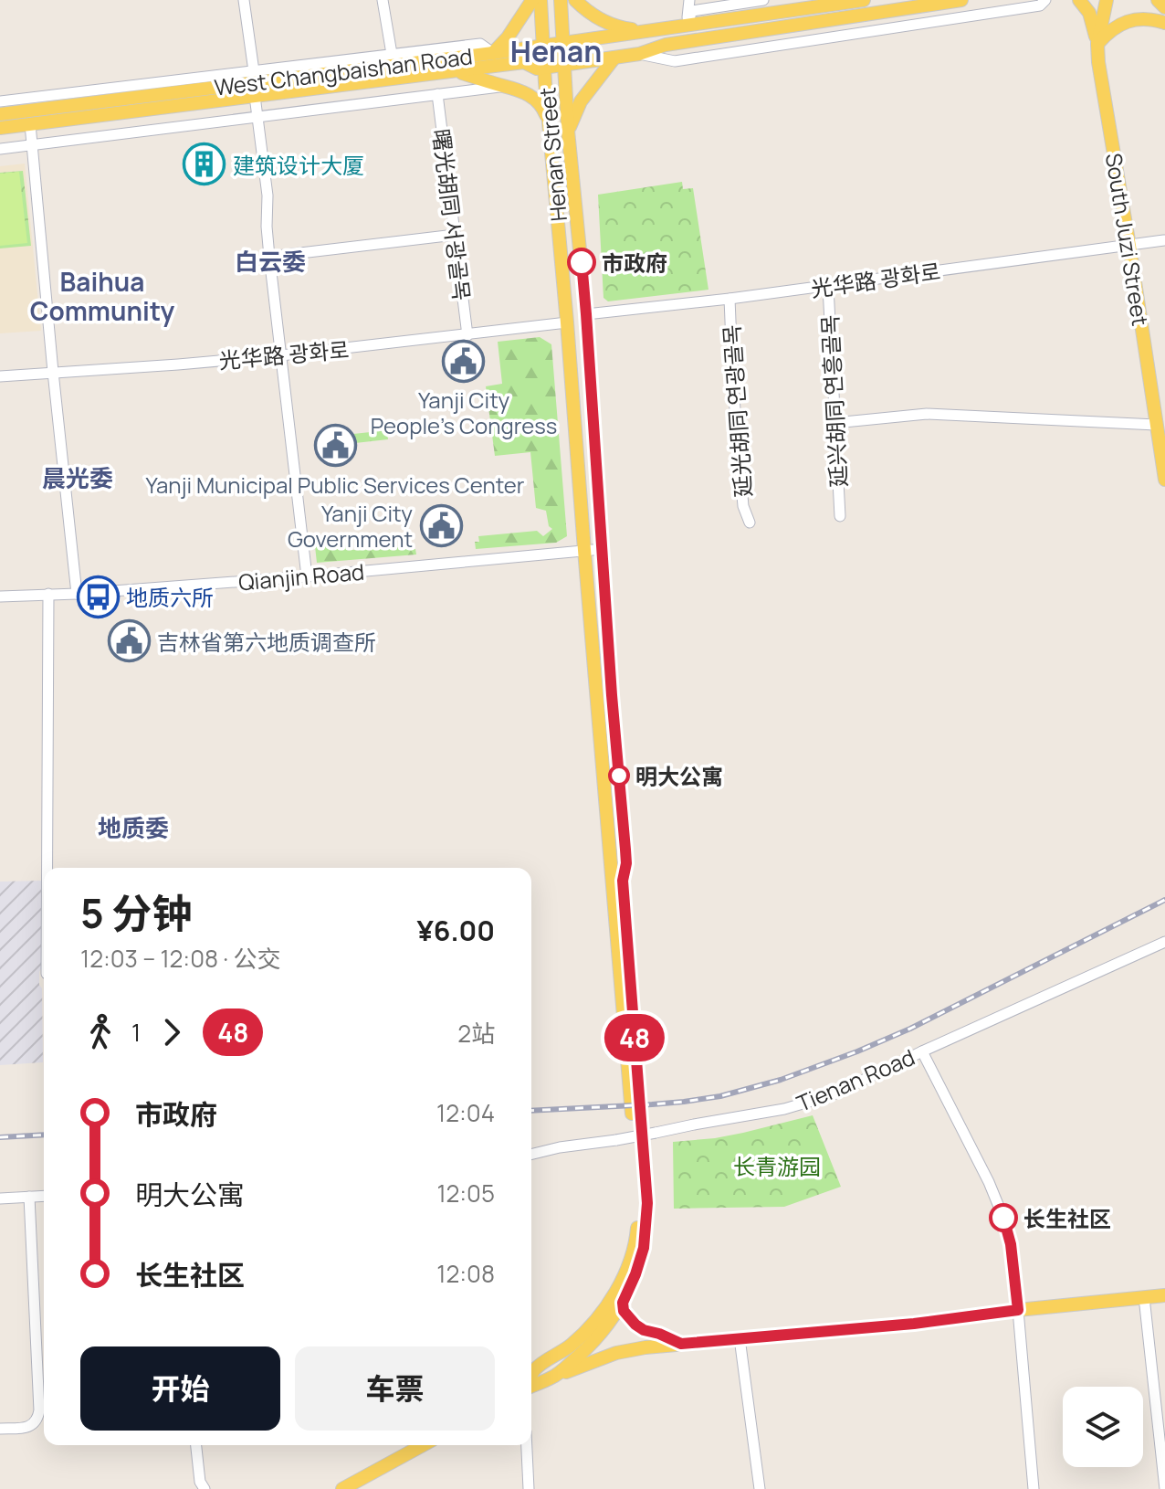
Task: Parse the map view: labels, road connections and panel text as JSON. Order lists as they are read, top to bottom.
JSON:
{
  "streets": {
    "main road": ["West Changbaishan Road", "Henan Street", "South Juzi Street"],
    "street": [
      "曙光胡同 서광골목",
      "光华路 광화로",
      "延兴胡同 연흥골목",
      "延光胡同 연광골목",
      "Qianjin Road",
      "Tienan Road"
    ]
  },
  "crossings": [
    ["West Changbaishan Road", "Henan Street"],
    ["Henan Street", "光华路 광화로"],
    ["Henan Street", "Qianjin Road"],
    ["曙光胡同 서광골목", "光华路 광화로"],
    ["South Juzi Street", "光华路 광화로"],
    ["光华路 광화로", "延兴胡同 연흥골목"],
    ["光华路 광화로", "延光胡同 연광골목"]
  ],
  "districts": [
    "Henan",
    "白云委",
    "Baihua Community",
    "晨光委",
    "地质委"
  ],
  "parks": ["长青游园"],
  "places": {
    "building": ["建筑设计大厦"],
    "other": ["市政府", "明大公寓", "长生社区"],
    "public building": [
      "Yanji City People's Congress",
      "Yanji Municipal Public Services Center",
      "Yanji City Government",
      "吉林省第六地质调查所"
    ],
    "bus stop": ["地质六所"]
  },
  "lines": ["bus line 48"],
  "page": {
    "on_map": "48",
    "heading": ["5 分钟", "12:03 – 12:08 · 公交", "¥6.00"],
    "legs": ["1", "48", "2站"],
    "list": [
      {
        "name": "市政府",
        "value": "12:04"
      },
      {
        "name": "明大公寓",
        "value": "12:05"
      },
      {
        "name": "长生社区",
        "value": "12:08"
      }
    ],
    "buttons": ["开始", "车票"]
  }
}
